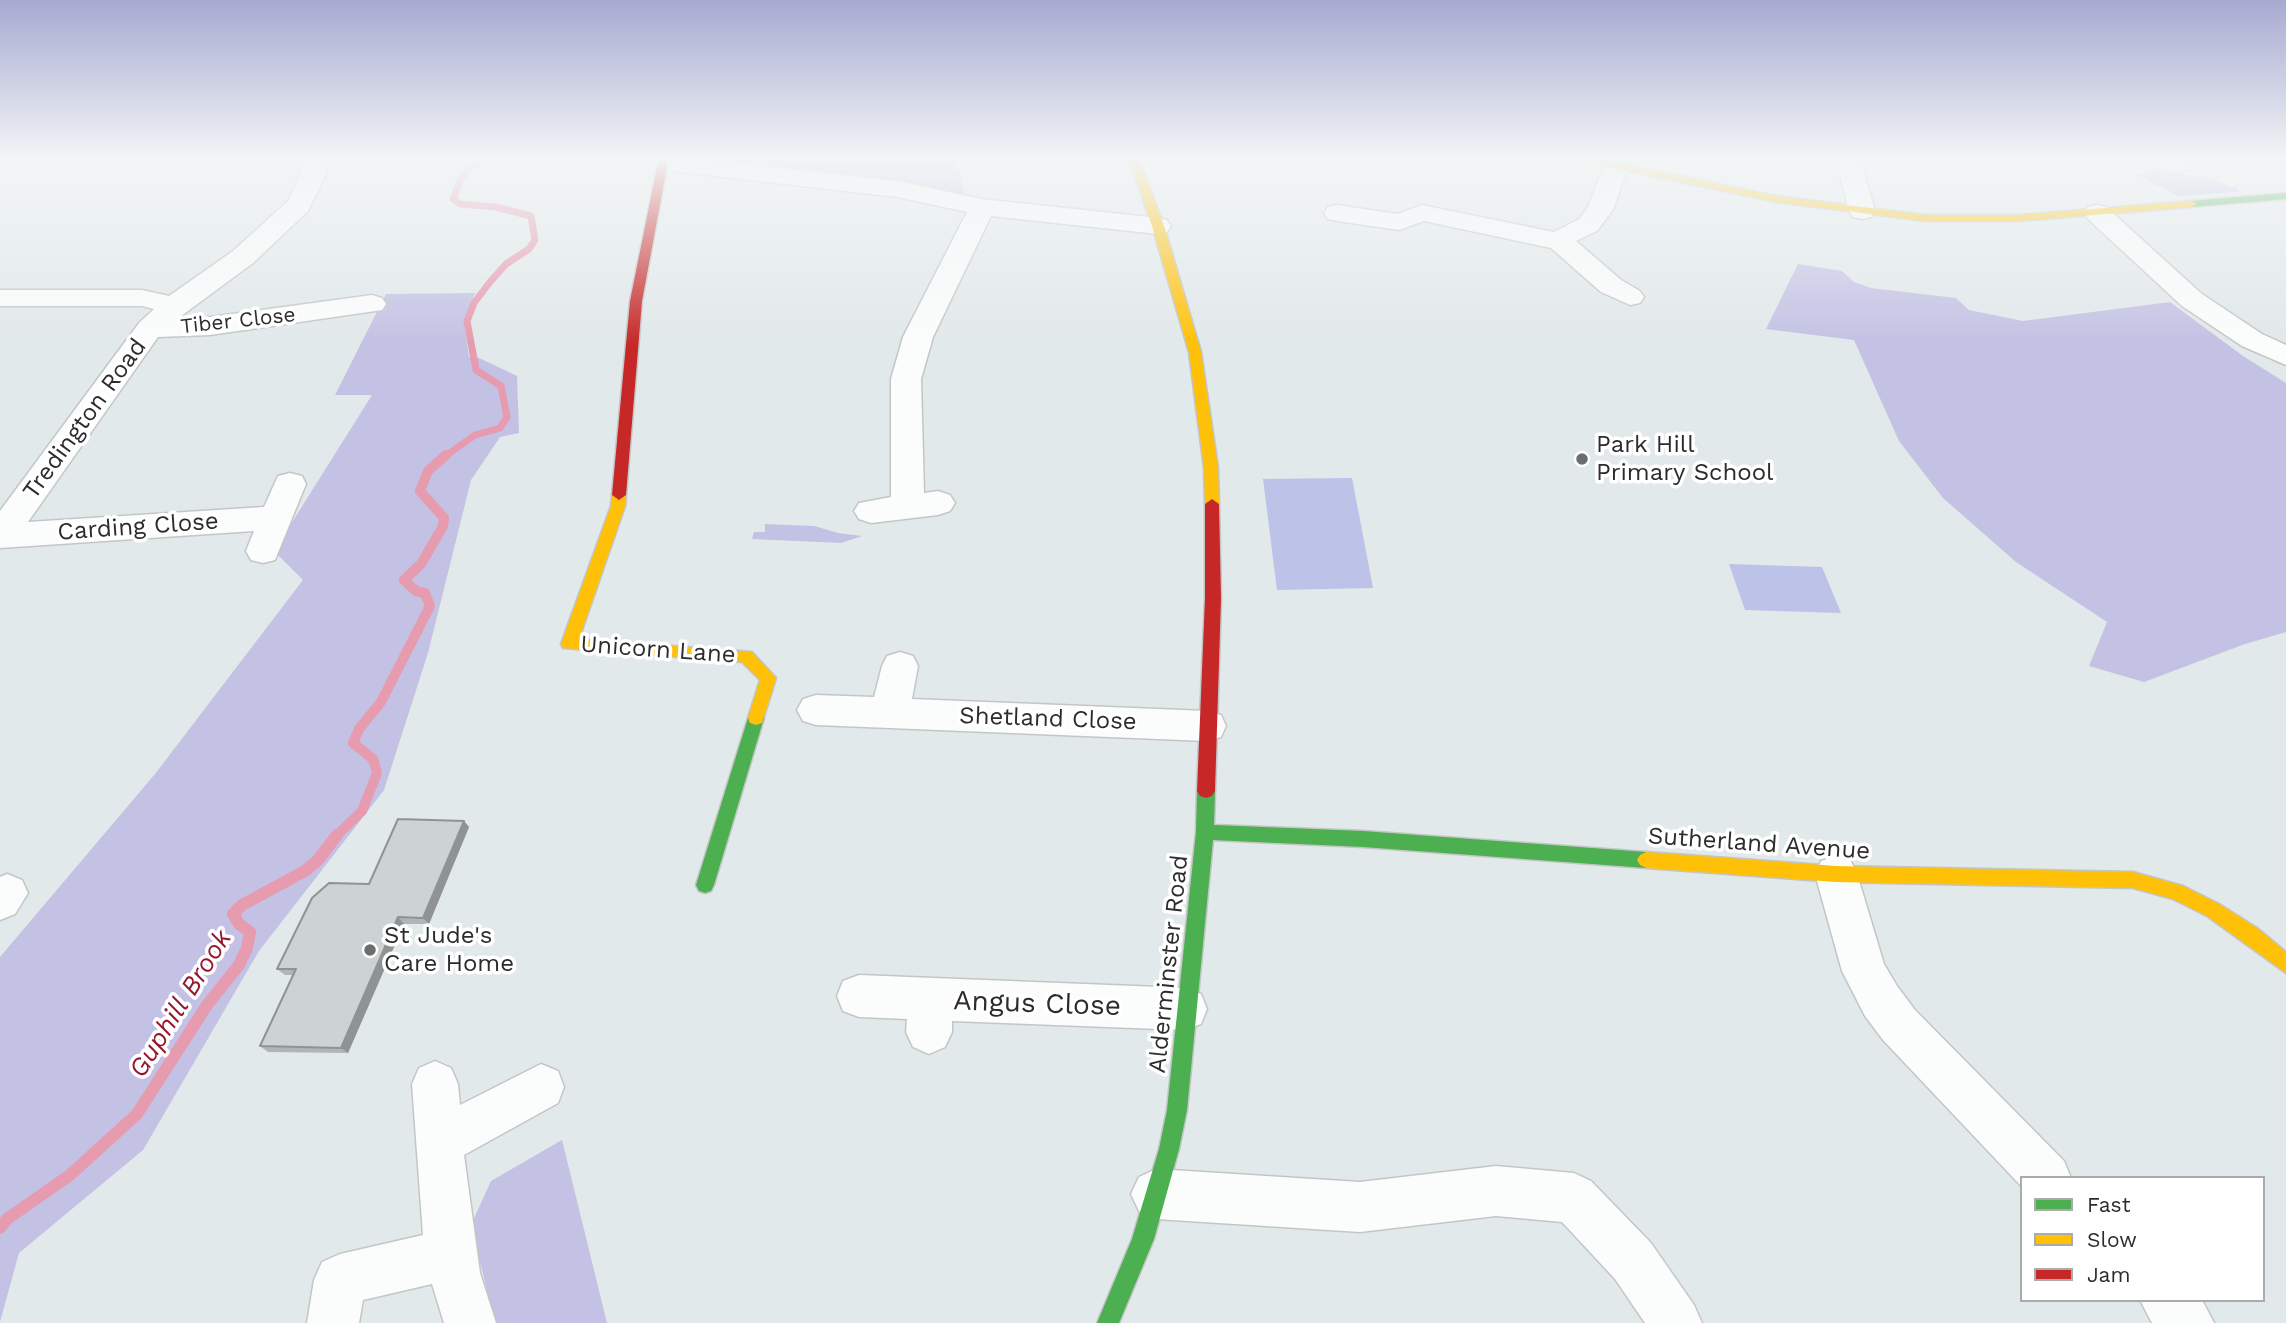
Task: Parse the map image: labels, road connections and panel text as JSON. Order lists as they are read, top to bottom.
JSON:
{
  "streets": {
    "street": [
      "Tiber Close",
      "Tredington Road",
      "Carding Close",
      "Unicorn Lane",
      "Shetland Close",
      "Sutherland Avenue",
      "Alderminster Road",
      "Angus Close"
    ]
  },
  "crossings": [
    ["Tiber Close", "Tredington Road"],
    ["Tredington Road", "Carding Close"],
    ["Shetland Close", "Alderminster Road"],
    ["Sutherland Avenue", "Alderminster Road"],
    ["Alderminster Road", "Angus Close"]
  ],
  "water": ["Guphill Brook"],
  "places": ["Park Hill Primary School", "St Jude's Care Home"],
  "legend": ["Fast", "Slow", "Jam"]
}
